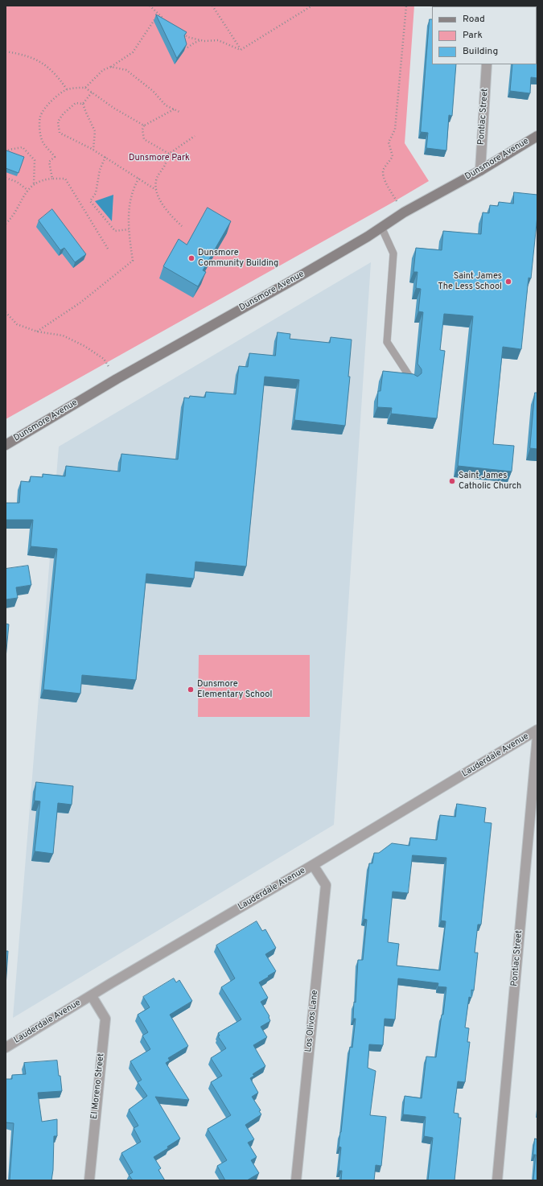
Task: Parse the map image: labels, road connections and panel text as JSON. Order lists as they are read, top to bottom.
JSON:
{
  "streets": {
    "street": [
      "Pontiac Street",
      "Dunsmore Avenue",
      "Lauderdale Avenue",
      "Los Olivos Lane",
      "El Moreno Street"
    ]
  },
  "crossings": [
    ["Pontiac Street", "Dunsmore Avenue"],
    ["Lauderdale Avenue", "Los Olivos Lane"],
    ["Lauderdale Avenue", "El Moreno Street"]
  ],
  "parks": ["Dunsmore Park"],
  "places": [
    "Dunsmore Community Building",
    "Saint James The Less School",
    "Saint James Catholic Church",
    "Dunsmore Elementary School"
  ],
  "legend": ["Road", "Park", "Building"]
}
